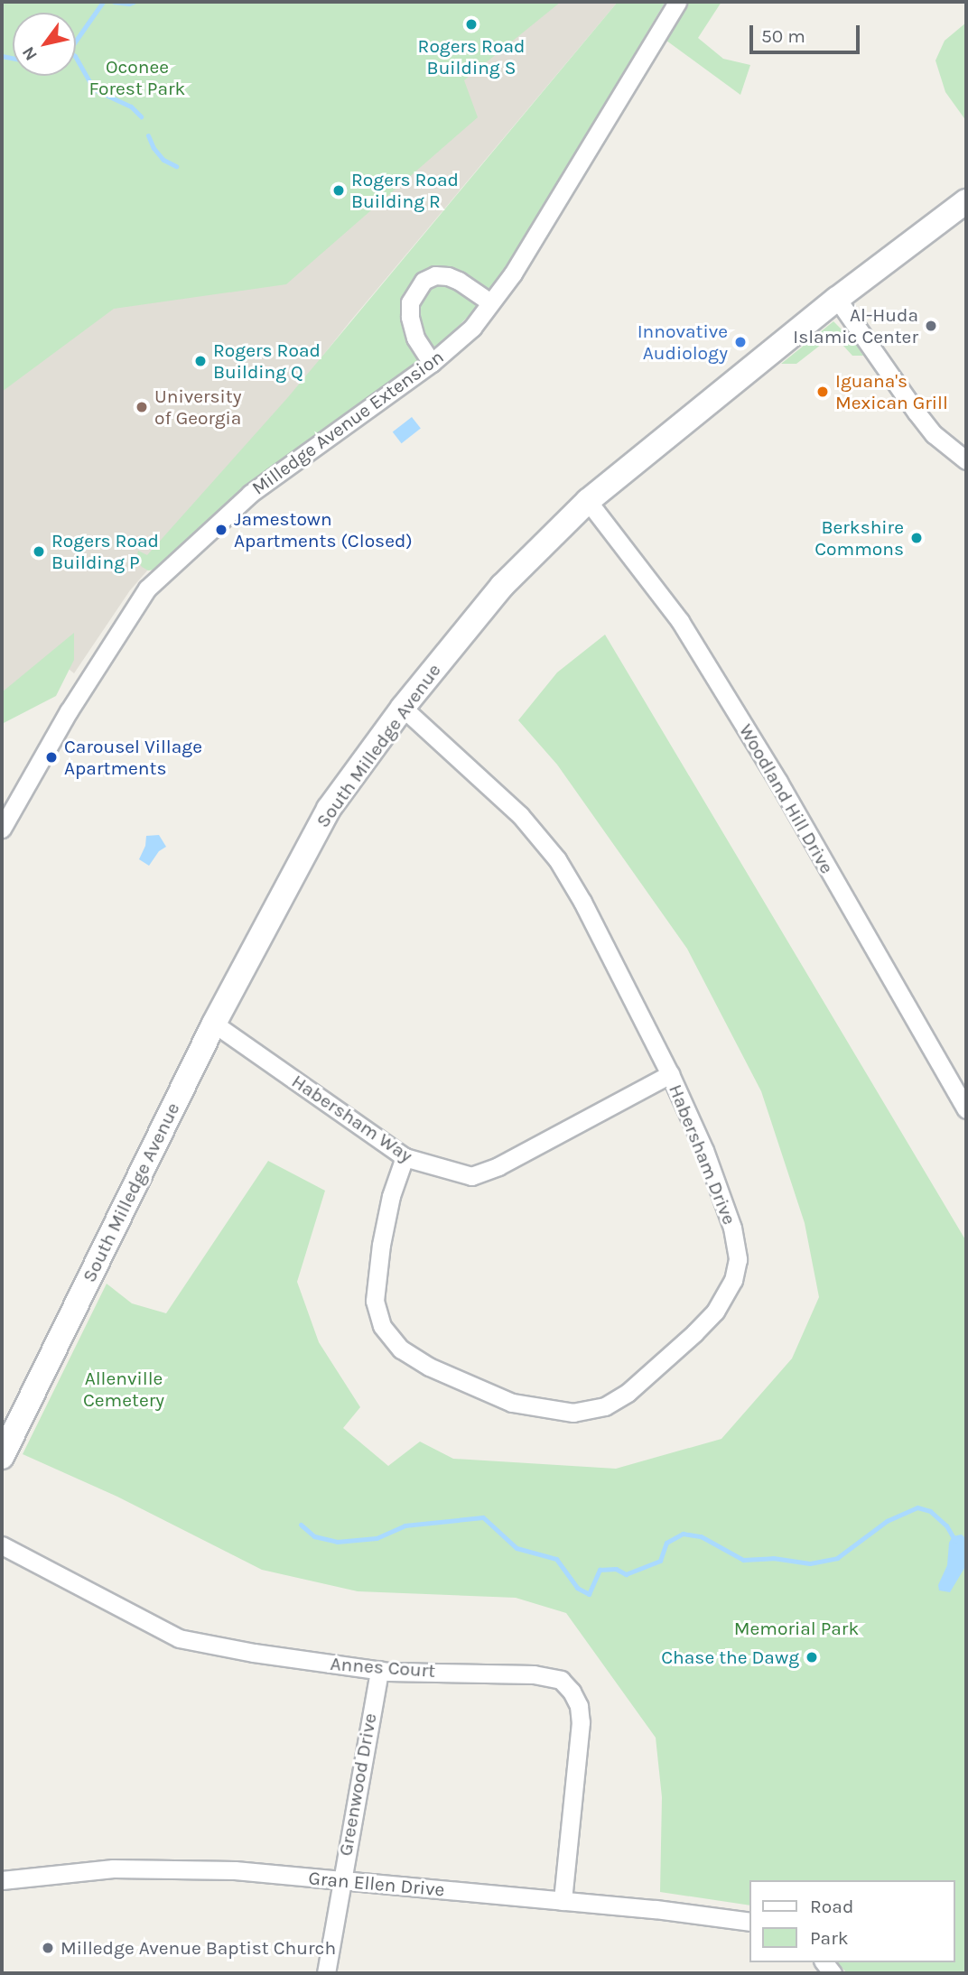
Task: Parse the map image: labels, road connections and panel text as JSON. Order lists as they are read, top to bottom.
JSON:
{
  "streets": {
    "main road": ["South Milledge Avenue"],
    "street": [
      "Milledge Avenue Extension",
      "Woodland Hill Drive",
      "Habersham Way",
      "Habersham Drive",
      "Annes Court",
      "Greenwood Drive",
      "Gran Ellen Drive"
    ]
  },
  "crossings": [
    ["South Milledge Avenue", "Woodland Hill Drive"],
    ["South Milledge Avenue", "Habersham Way"],
    ["South Milledge Avenue", "Habersham Drive"],
    ["Habersham Way", "Habersham Drive"],
    ["Annes Court", "Greenwood Drive"],
    ["Annes Court", "Gran Ellen Drive"],
    ["Greenwood Drive", "Gran Ellen Drive"]
  ],
  "parks": ["Oconee Forest Park", "Allenville Cemetery", "Memorial Park"],
  "places": [
    "Rogers Road Building S",
    "Rogers Road Building R",
    "Al-Huda Islamic Center",
    "Innovative Audiology",
    "Rogers Road Building Q",
    "Iguana's Mexican Grill",
    "University of Georgia",
    "Jamestown Apartments (Closed)",
    "Berkshire Commons",
    "Rogers Road Building P",
    "Carousel Village Apartments",
    "Chase the Dawg",
    "Milledge Avenue Baptist Church"
  ],
  "legend": ["Road", "Park"],
  "scale_bar": "50 m",
  "north": "bottom left"
}
